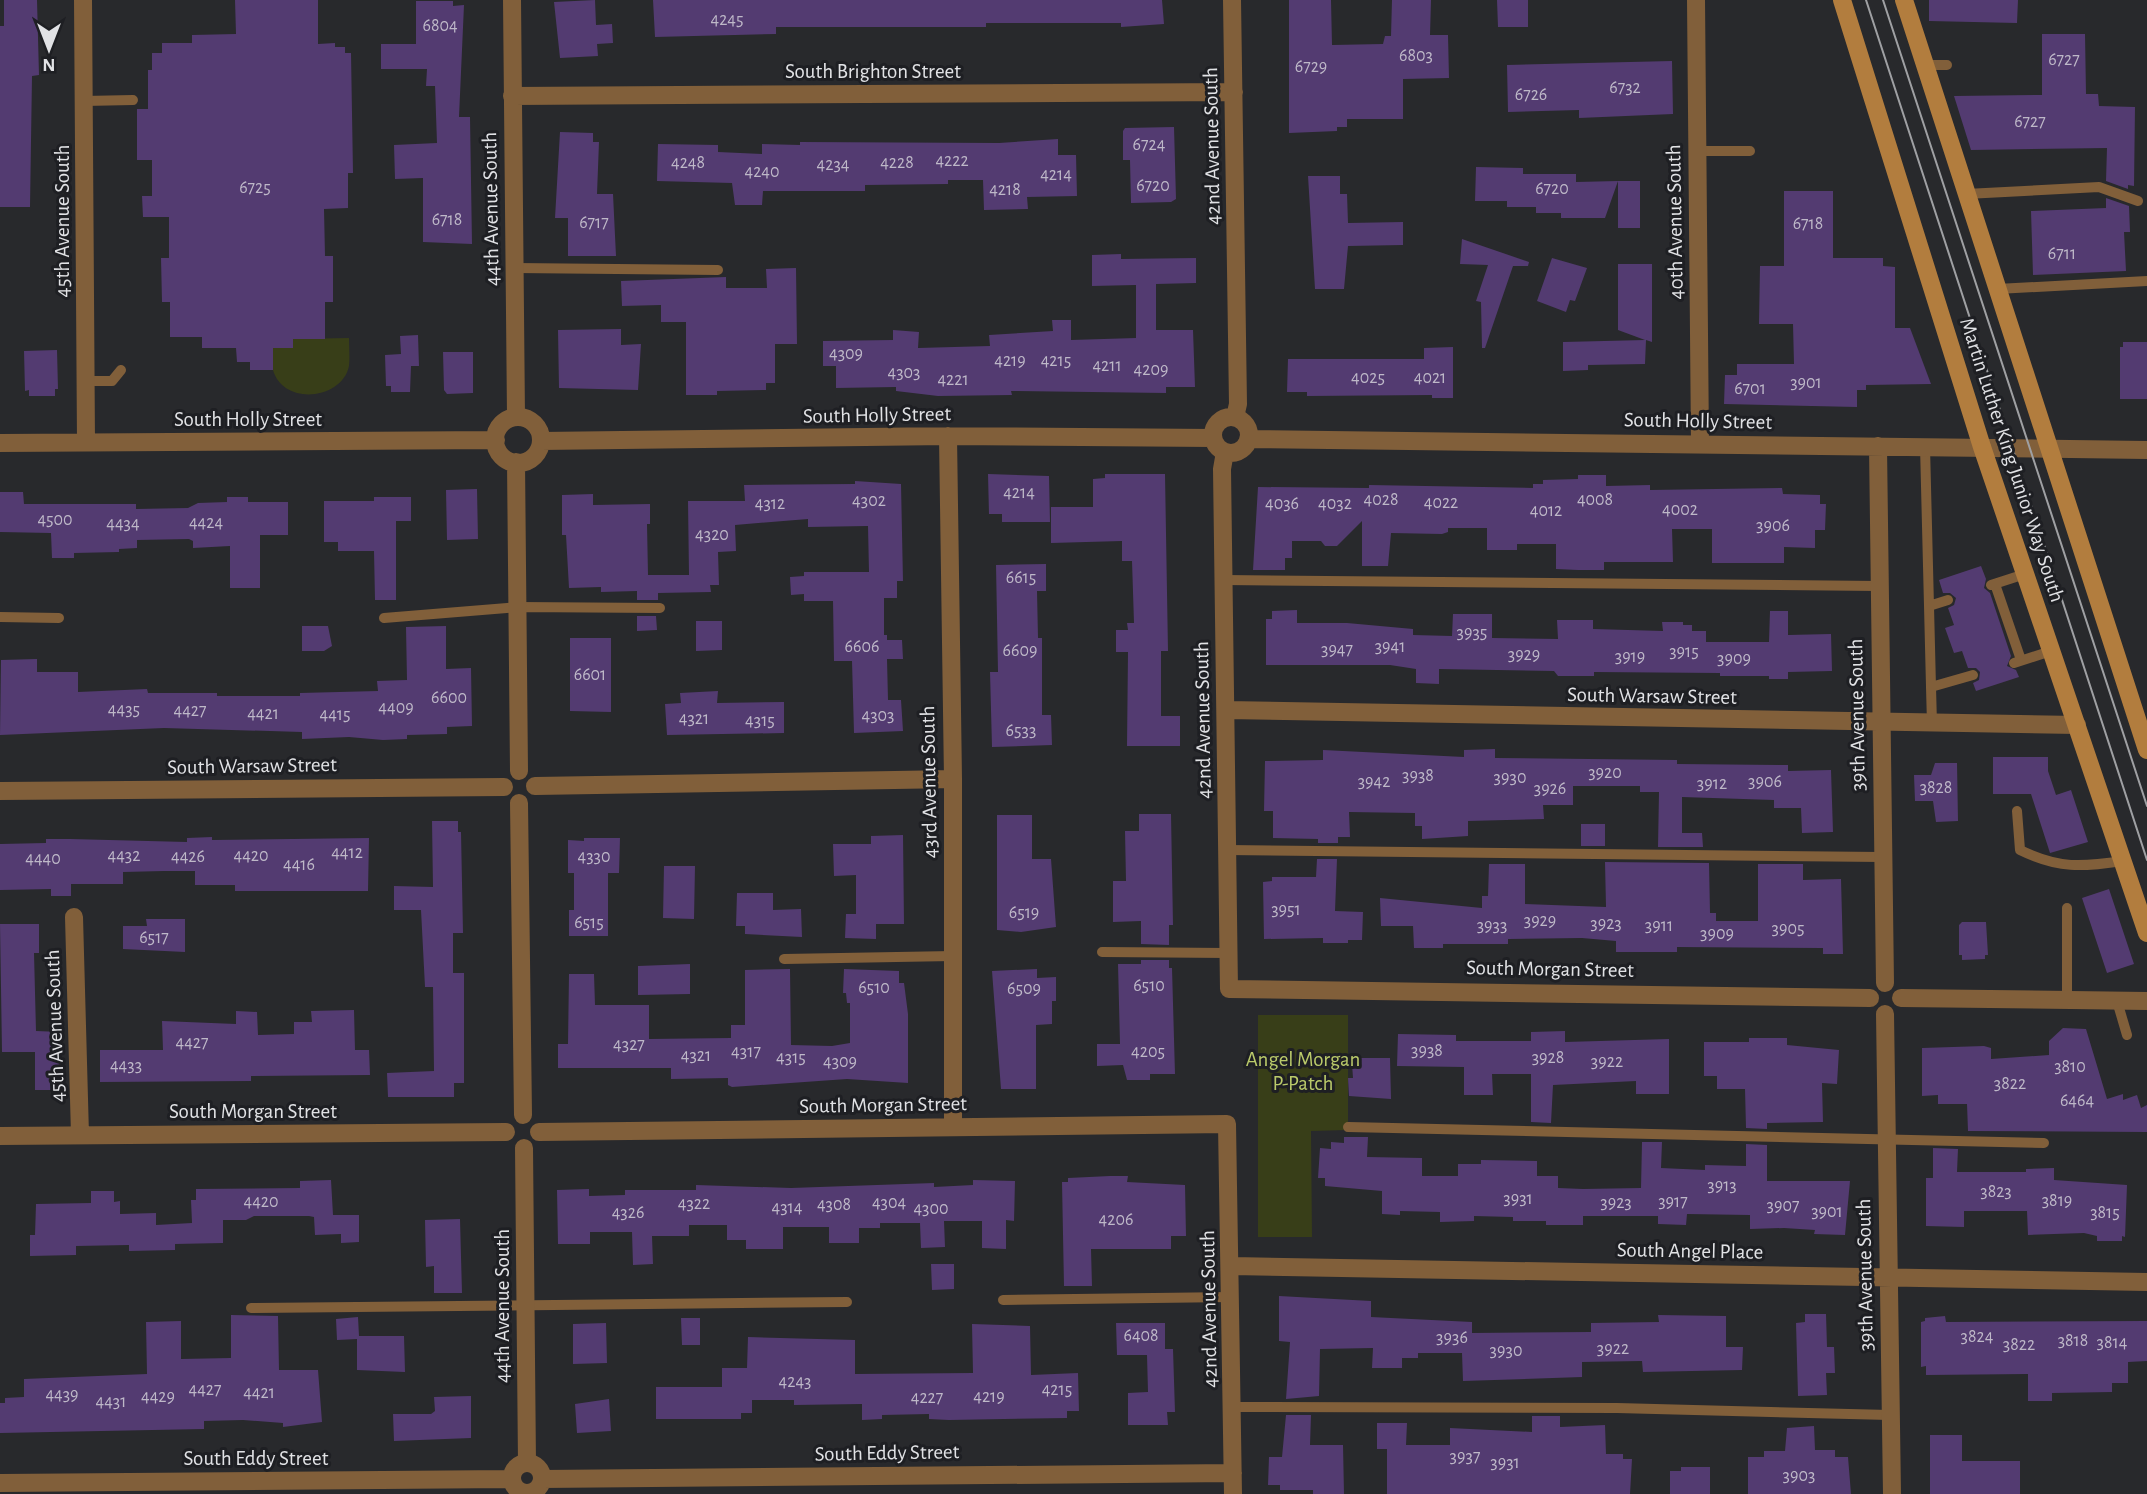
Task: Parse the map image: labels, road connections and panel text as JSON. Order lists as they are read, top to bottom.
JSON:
{
  "streets": {
    "main road": ["Martin Luther King Junior Way South"],
    "street": [
      "South Brighton Street",
      "42nd Avenue South",
      "44th Avenue South",
      "45th Avenue South",
      "40th Avenue South",
      "South Holly Street",
      "South Warsaw Street",
      "39th Avenue South",
      "43rd Avenue South",
      "South Morgan Street",
      "South Angel Place",
      "South Eddy Street"
    ]
  },
  "crossings": [
    ["South Brighton Street", "42nd Avenue South"],
    ["South Brighton Street", "44th Avenue South"],
    ["42nd Avenue South", "South Holly Street"],
    ["42nd Avenue South", "South Warsaw Street"],
    ["42nd Avenue South", "South Morgan Street"],
    ["42nd Avenue South", "South Angel Place"],
    ["42nd Avenue South", "South Eddy Street"],
    ["44th Avenue South", "South Holly Street"],
    ["44th Avenue South", "South Morgan Street"],
    ["44th Avenue South", "South Eddy Street"],
    ["45th Avenue South", "South Holly Street"],
    ["45th Avenue South", "South Morgan Street"],
    ["40th Avenue South", "South Holly Street"],
    ["South Holly Street", "Martin Luther King Junior Way South"],
    ["South Holly Street", "39th Avenue South"],
    ["South Holly Street", "43rd Avenue South"],
    ["Martin Luther King Junior Way South", "South Warsaw Street"],
    ["South Warsaw Street", "39th Avenue South"],
    ["39th Avenue South", "South Morgan Street"],
    ["39th Avenue South", "South Angel Place"],
    ["43rd Avenue South", "South Morgan Street"]
  ],
  "parks": ["Angel Morgan P-Patch"],
  "house_numbers": [
    "4245",
    "6804",
    "6803",
    "6727",
    "6729",
    "6732",
    "6726",
    "6727",
    "6724",
    "4222",
    "4248",
    "4228",
    "4234",
    "4240",
    "4214",
    "6720",
    "6725",
    "6720",
    "4218",
    "6718",
    "6717",
    "6718",
    "6711",
    "4309",
    "4219",
    "4215",
    "4211",
    "4209",
    "4303",
    "4025",
    "4021",
    "4221",
    "3901",
    "6701",
    "4214",
    "4028",
    "4008",
    "4302",
    "4022",
    "4312",
    "4036",
    "4032",
    "4002",
    "4012",
    "4500",
    "4424",
    "4434",
    "3906",
    "4320",
    "6615",
    "3935",
    "6606",
    "3941",
    "3947",
    "6609",
    "3915",
    "3929",
    "3919",
    "3909",
    "6601",
    "6600",
    "4409",
    "4435",
    "4427",
    "4421",
    "4415",
    "4303",
    "4321",
    "4315",
    "6533",
    "3920",
    "3938",
    "3930",
    "3942",
    "3906",
    "3912",
    "3828",
    "3926",
    "4412",
    "4432",
    "4420",
    "4426",
    "4330",
    "4440",
    "4416",
    "3951",
    "6519",
    "3929",
    "6515",
    "3923",
    "3933",
    "3911",
    "3905",
    "3909",
    "6517",
    "6510",
    "6510",
    "6509",
    "4427",
    "4327",
    "3938",
    "4317",
    "4205",
    "4321",
    "4315",
    "3928",
    "4309",
    "3922",
    "4433",
    "3810",
    "3822",
    "6464",
    "3913",
    "3823",
    "3931",
    "3819",
    "4420",
    "3917",
    "4304",
    "3923",
    "4322",
    "4308",
    "3907",
    "4314",
    "4300",
    "3901",
    "4326",
    "3815",
    "4206",
    "6408",
    "3824",
    "3936",
    "3818",
    "3814",
    "3822",
    "3922",
    "3930",
    "4243",
    "4427",
    "4215",
    "4421",
    "4439",
    "4429",
    "4219",
    "4227",
    "4431",
    "3937",
    "3931",
    "3903"
  ],
  "north": "bottom"
}
